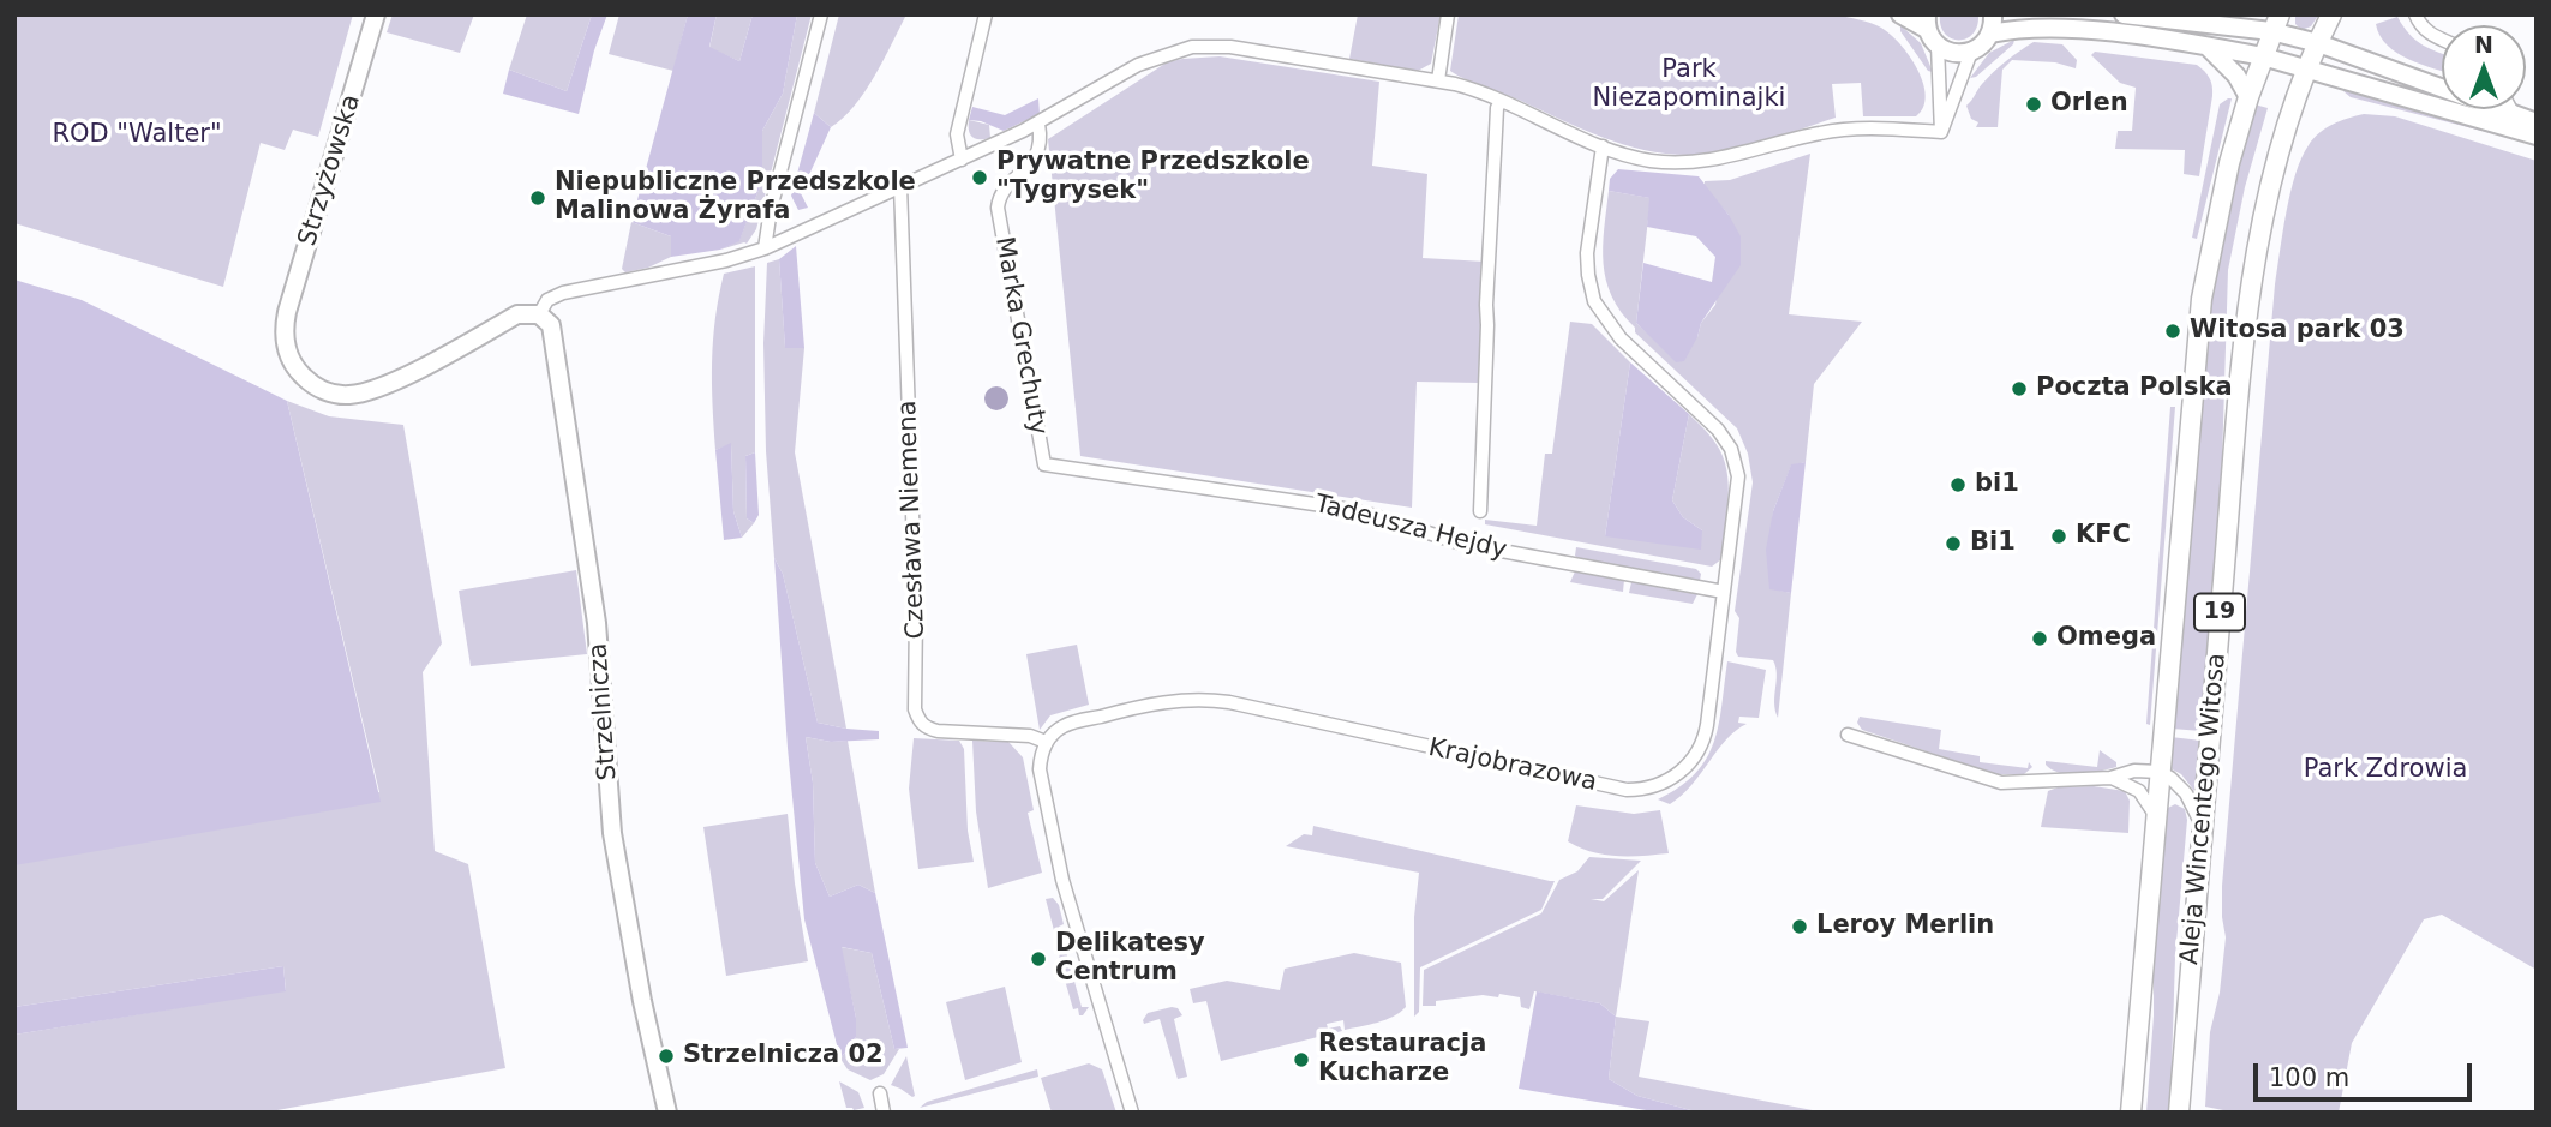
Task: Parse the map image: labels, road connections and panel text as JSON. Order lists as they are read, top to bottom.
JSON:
{
  "streets": {
    "main road": ["19", "Aleja Wincentego Witosa"],
    "street": [
      "Strzyżowska",
      "Marka Grechuty",
      "Czesława Niemena",
      "Tadeusza Hejdy",
      "Strzelnicza",
      "Krajobrazowa"
    ]
  },
  "crossings": [
    ["Strzyżowska", "Strzelnicza"],
    ["Marka Grechuty", "Tadeusza Hejdy"],
    ["Czesława Niemena", "Krajobrazowa"],
    ["Tadeusza Hejdy", "Krajobrazowa"]
  ],
  "parks": ["Park Niezapominajki", "ROD \"Walter\"", "Park Zdrowia"],
  "places": [
    "Orlen",
    "Prywatne Przedszkole \"Tygrysek\"",
    "Niepubliczne Przedszkole Malinowa Żyrafa",
    "Witosa park 03",
    "Poczta Polska",
    "bi1",
    "KFC",
    "Bi1",
    "Omega",
    "Leroy Merlin",
    "Delikatesy Centrum",
    "Strzelnicza 02",
    "Restauracja Kucharze"
  ],
  "scale_bar": "100 m",
  "north": "top"
}
